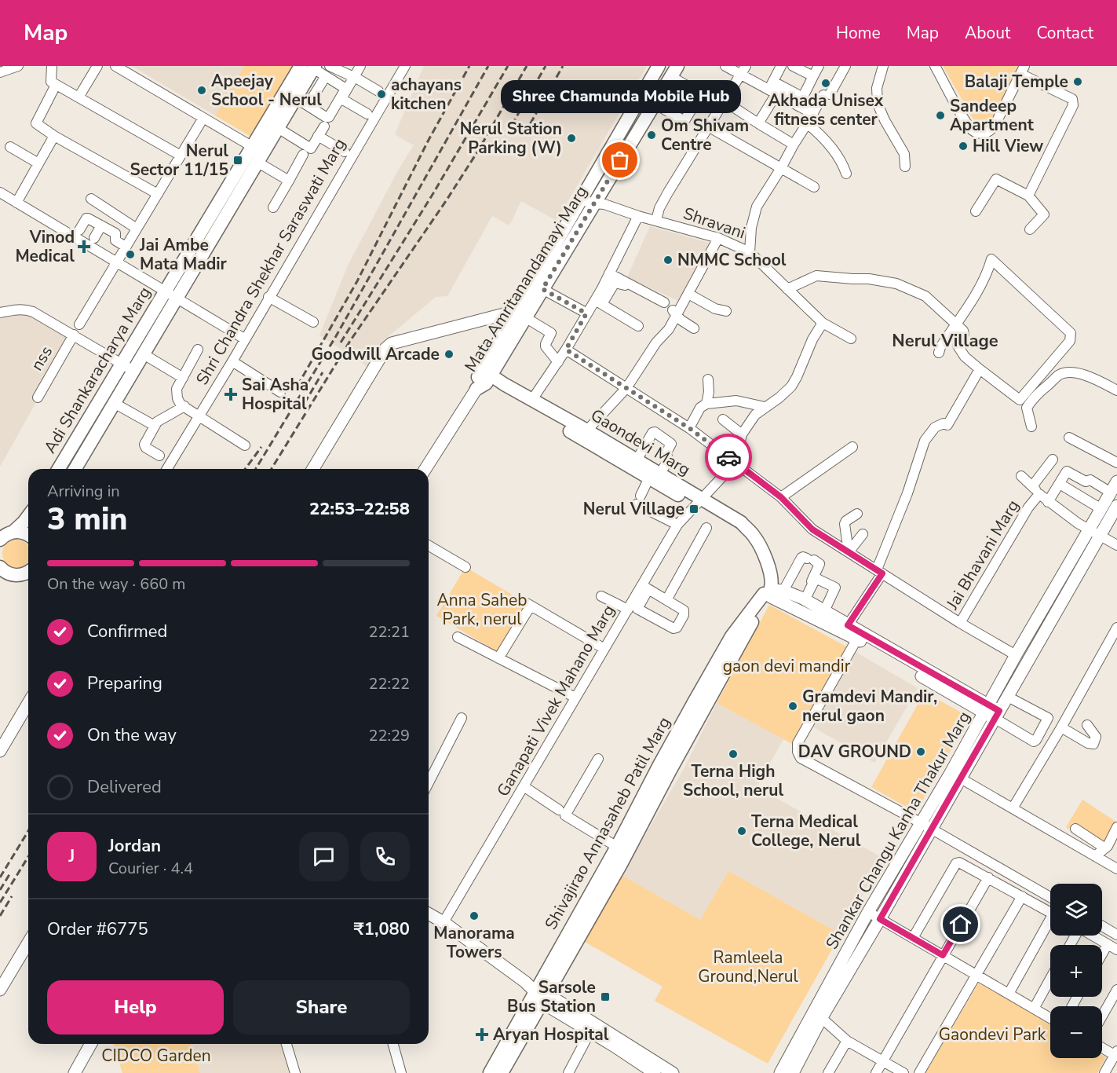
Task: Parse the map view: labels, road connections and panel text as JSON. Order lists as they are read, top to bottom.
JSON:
{
  "streets": {
    "main road": [
      "Mata Amritanandamayi Marg",
      "Adi Shankaracharya Marg",
      "Gaondevi Marg",
      "Shivajirao Annasaheb Patil Marg"
    ],
    "street": [
      "Shravani",
      "Shri Chandra Shekhar Saraswati Marg",
      "nss",
      "Jai Bhavani Marg",
      "Ganapati Vivek Mahano Marg",
      "Shankar Changu Kanha Thakur Marg"
    ]
  },
  "crossings": [
    ["Shravani", "Mata Amritanandamayi Marg"],
    ["Mata Amritanandamayi Marg", "Gaondevi Marg"],
    ["Gaondevi Marg", "Ganapati Vivek Mahano Marg"],
    ["Gaondevi Marg", "Shivajirao Annasaheb Patil Marg"],
    ["Jai Bhavani Marg", "Shankar Changu Kanha Thakur Marg"]
  ],
  "districts": ["Nerul Village"],
  "parks": [
    "Anna Saheb Park, nerul",
    "gaon devi mandir",
    "Ramleela Ground,Nerul",
    "Gaondevi Park",
    "CIDCO Garden"
  ],
  "places": {
    "other": [
      "Balaji Temple",
      "Akhada Unisex fitness center",
      "Apeejay School - Nerul",
      "achayans kitchen",
      "Sandeep Apartment",
      "Om Shivam Centre",
      "Nerul Station Parking (W)",
      "Hill View",
      "Shree Chamunda Mobile Hub",
      "Jai Ambe Mata Madir",
      "NMMC School",
      "Goodwill Arcade",
      "Gramdevi Mandir, nerul gaon",
      "DAV GROUND",
      "Terna High School, nerul",
      "Terna Medical College, Nerul",
      "Manorama Towers"
    ],
    "transit": ["Nerul Sector 11/15", "Nerul Village", "Sarsole Bus Station"],
    "health": ["Vinod Medical", "Sai Asha Hospital", "Aryan Hospital"]
  },
  "page": {
    "header": "Map",
    "nav": [
      "Home",
      "Map",
      "About",
      "Contact"
    ],
    "bubble": "Shree Chamunda Mobile Hub",
    "heading": ["3 min", "Arriving in", "22:53–22:58"],
    "panel": [
      "Jordan",
      "Courier · 4.4",
      "Order #6775",
      "₹1,080"
    ],
    "bar": "On the way · 660 m",
    "list": [
      ["Confirmed", "22:21"],
      ["Preparing", "22:22"],
      ["On the way", "22:29"],
      "Delivered"
    ],
    "round": "J",
    "map_buttons": ["+", "−"],
    "buttons": ["Help", "Share"]
  }
}
